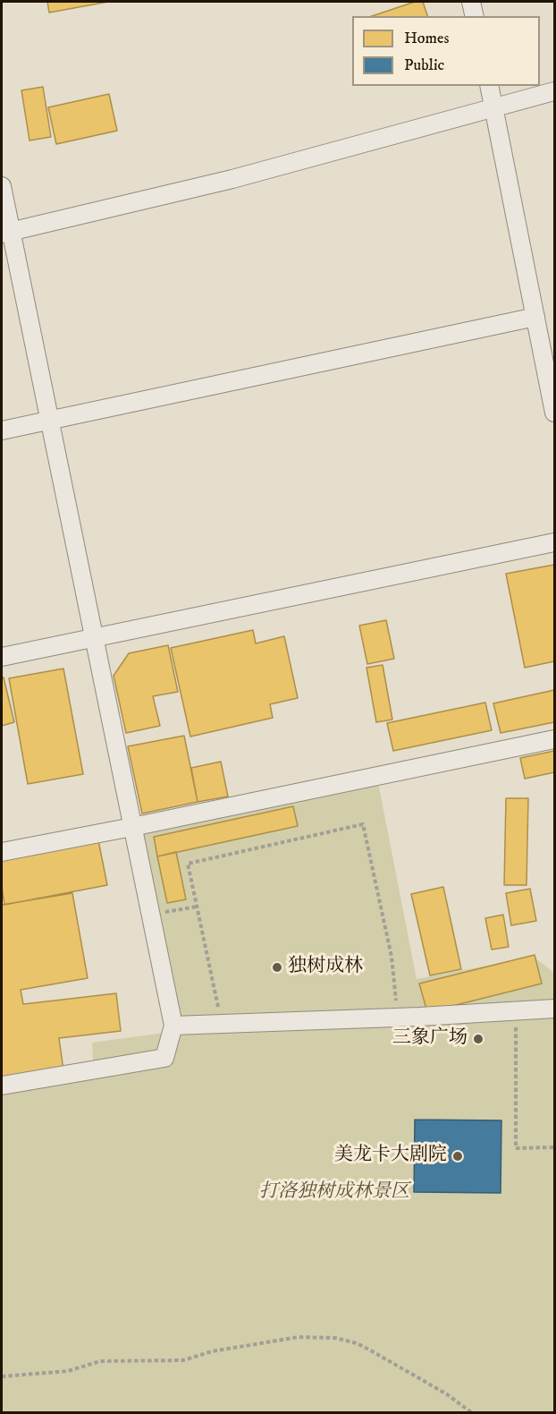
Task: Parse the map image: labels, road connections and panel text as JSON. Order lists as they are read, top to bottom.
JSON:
{
  "parks": ["打洛独树成林景区"],
  "places": ["独树成林", "三象广场", "美龙卡大剧院"],
  "legend": ["Homes", "Public"]
}
